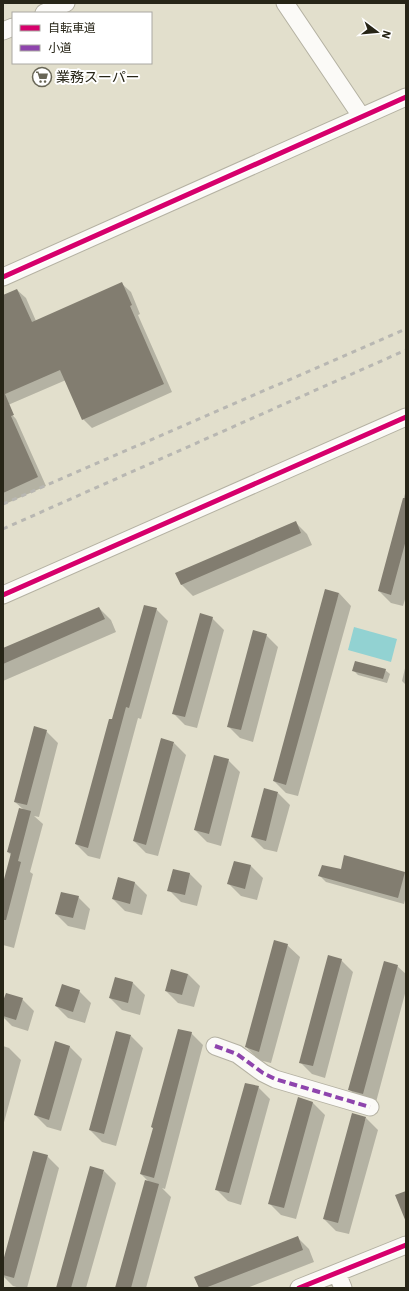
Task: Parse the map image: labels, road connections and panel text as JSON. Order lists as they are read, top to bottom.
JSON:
{
  "places": {
    "supermarket": ["業務スーパー"]
  },
  "legend": ["自転車道", "小道"],
  "north": "right"
}
